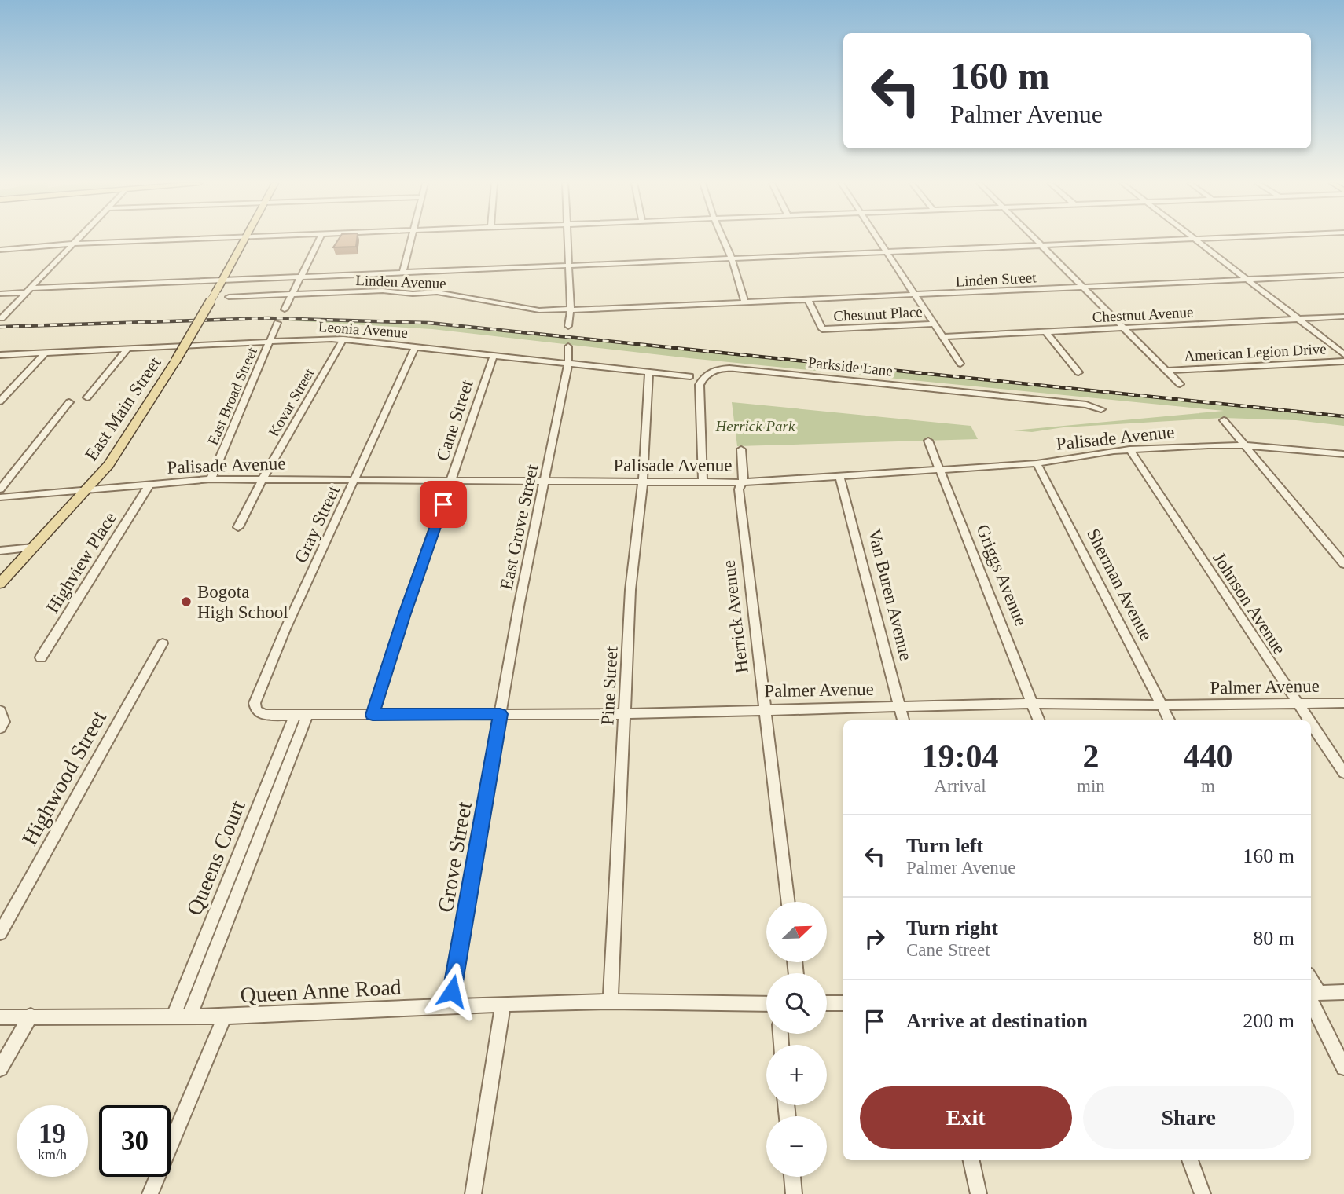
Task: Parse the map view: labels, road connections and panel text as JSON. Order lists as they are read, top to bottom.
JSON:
{
  "streets": {
    "main road": ["East Main Street"],
    "street": [
      "Linden Street",
      "Linden Avenue",
      "Chestnut Place",
      "Chestnut Avenue",
      "Leonia Avenue",
      "American Legion Drive",
      "Parkside Lane",
      "East Broad Street",
      "Kovar Street",
      "Cane Street",
      "Palisade Avenue",
      "Gray Street",
      "East Grove Street",
      "Highview Place",
      "Griggs Avenue",
      "Sherman Avenue",
      "Van Buren Avenue",
      "Johnson Avenue",
      "Herrick Avenue",
      "Pine Street",
      "Palmer Avenue",
      "Highwood Street",
      "Grove Street",
      "Queens Court",
      "Queen Anne Road"
    ]
  },
  "crossings": [
    ["Linden Street", "Linden Avenue"],
    ["Linden Street", "Chestnut Place"],
    ["Leonia Avenue", "East Broad Street"],
    ["Leonia Avenue", "Kovar Street"],
    ["Leonia Avenue", "Cane Street"],
    ["Leonia Avenue", "Gray Street"],
    ["Leonia Avenue", "East Grove Street"],
    ["Leonia Avenue", "Pine Street"],
    ["Parkside Lane", "Palisade Avenue"],
    ["East Broad Street", "Palisade Avenue"],
    ["Kovar Street", "Palisade Avenue"],
    ["East Main Street", "Palisade Avenue"],
    ["Cane Street", "Palisade Avenue"],
    ["Cane Street", "Palmer Avenue"],
    ["Palisade Avenue", "Gray Street"],
    ["Palisade Avenue", "East Grove Street"],
    ["Palisade Avenue", "Highview Place"],
    ["Palisade Avenue", "Griggs Avenue"],
    ["Palisade Avenue", "Sherman Avenue"],
    ["Palisade Avenue", "Van Buren Avenue"],
    ["Palisade Avenue", "Johnson Avenue"],
    ["Palisade Avenue", "Herrick Avenue"],
    ["Palisade Avenue", "Pine Street"],
    ["Gray Street", "Palmer Avenue"],
    ["Gray Street", "Queens Court"],
    ["East Grove Street", "Palmer Avenue"],
    ["East Grove Street", "Grove Street"],
    ["Griggs Avenue", "Palmer Avenue"],
    ["Sherman Avenue", "Palmer Avenue"],
    ["Van Buren Avenue", "Palmer Avenue"],
    ["Johnson Avenue", "Palmer Avenue"],
    ["Herrick Avenue", "Palmer Avenue"],
    ["Pine Street", "Palmer Avenue"],
    ["Pine Street", "Queen Anne Road"],
    ["Palmer Avenue", "Grove Street"],
    ["Palmer Avenue", "Queens Court"],
    ["Grove Street", "Queen Anne Road"],
    ["Queens Court", "Queen Anne Road"]
  ],
  "parks": ["Herrick Park"],
  "places": ["Bogota High School"],
  "north": "top right",
  "page": {
    "turn": ["160 m", "Palmer Avenue"],
    "eta": [
      "19:04",
      "Arrival",
      "2",
      "min",
      "440",
      "m"
    ],
    "list": [
      {
        "name": "Turn left",
        "note": "Palmer Avenue",
        "value": "160 m"
      },
      {
        "name": "Turn right",
        "note": "Cane Street",
        "value": "80 m"
      },
      {
        "name": "Arrive at destination",
        "value": "200 m"
      }
    ],
    "map_buttons": ["+", "−"],
    "buttons": ["Exit", "Share"],
    "speed": "19 km/h",
    "limit": "30"
  }
}
